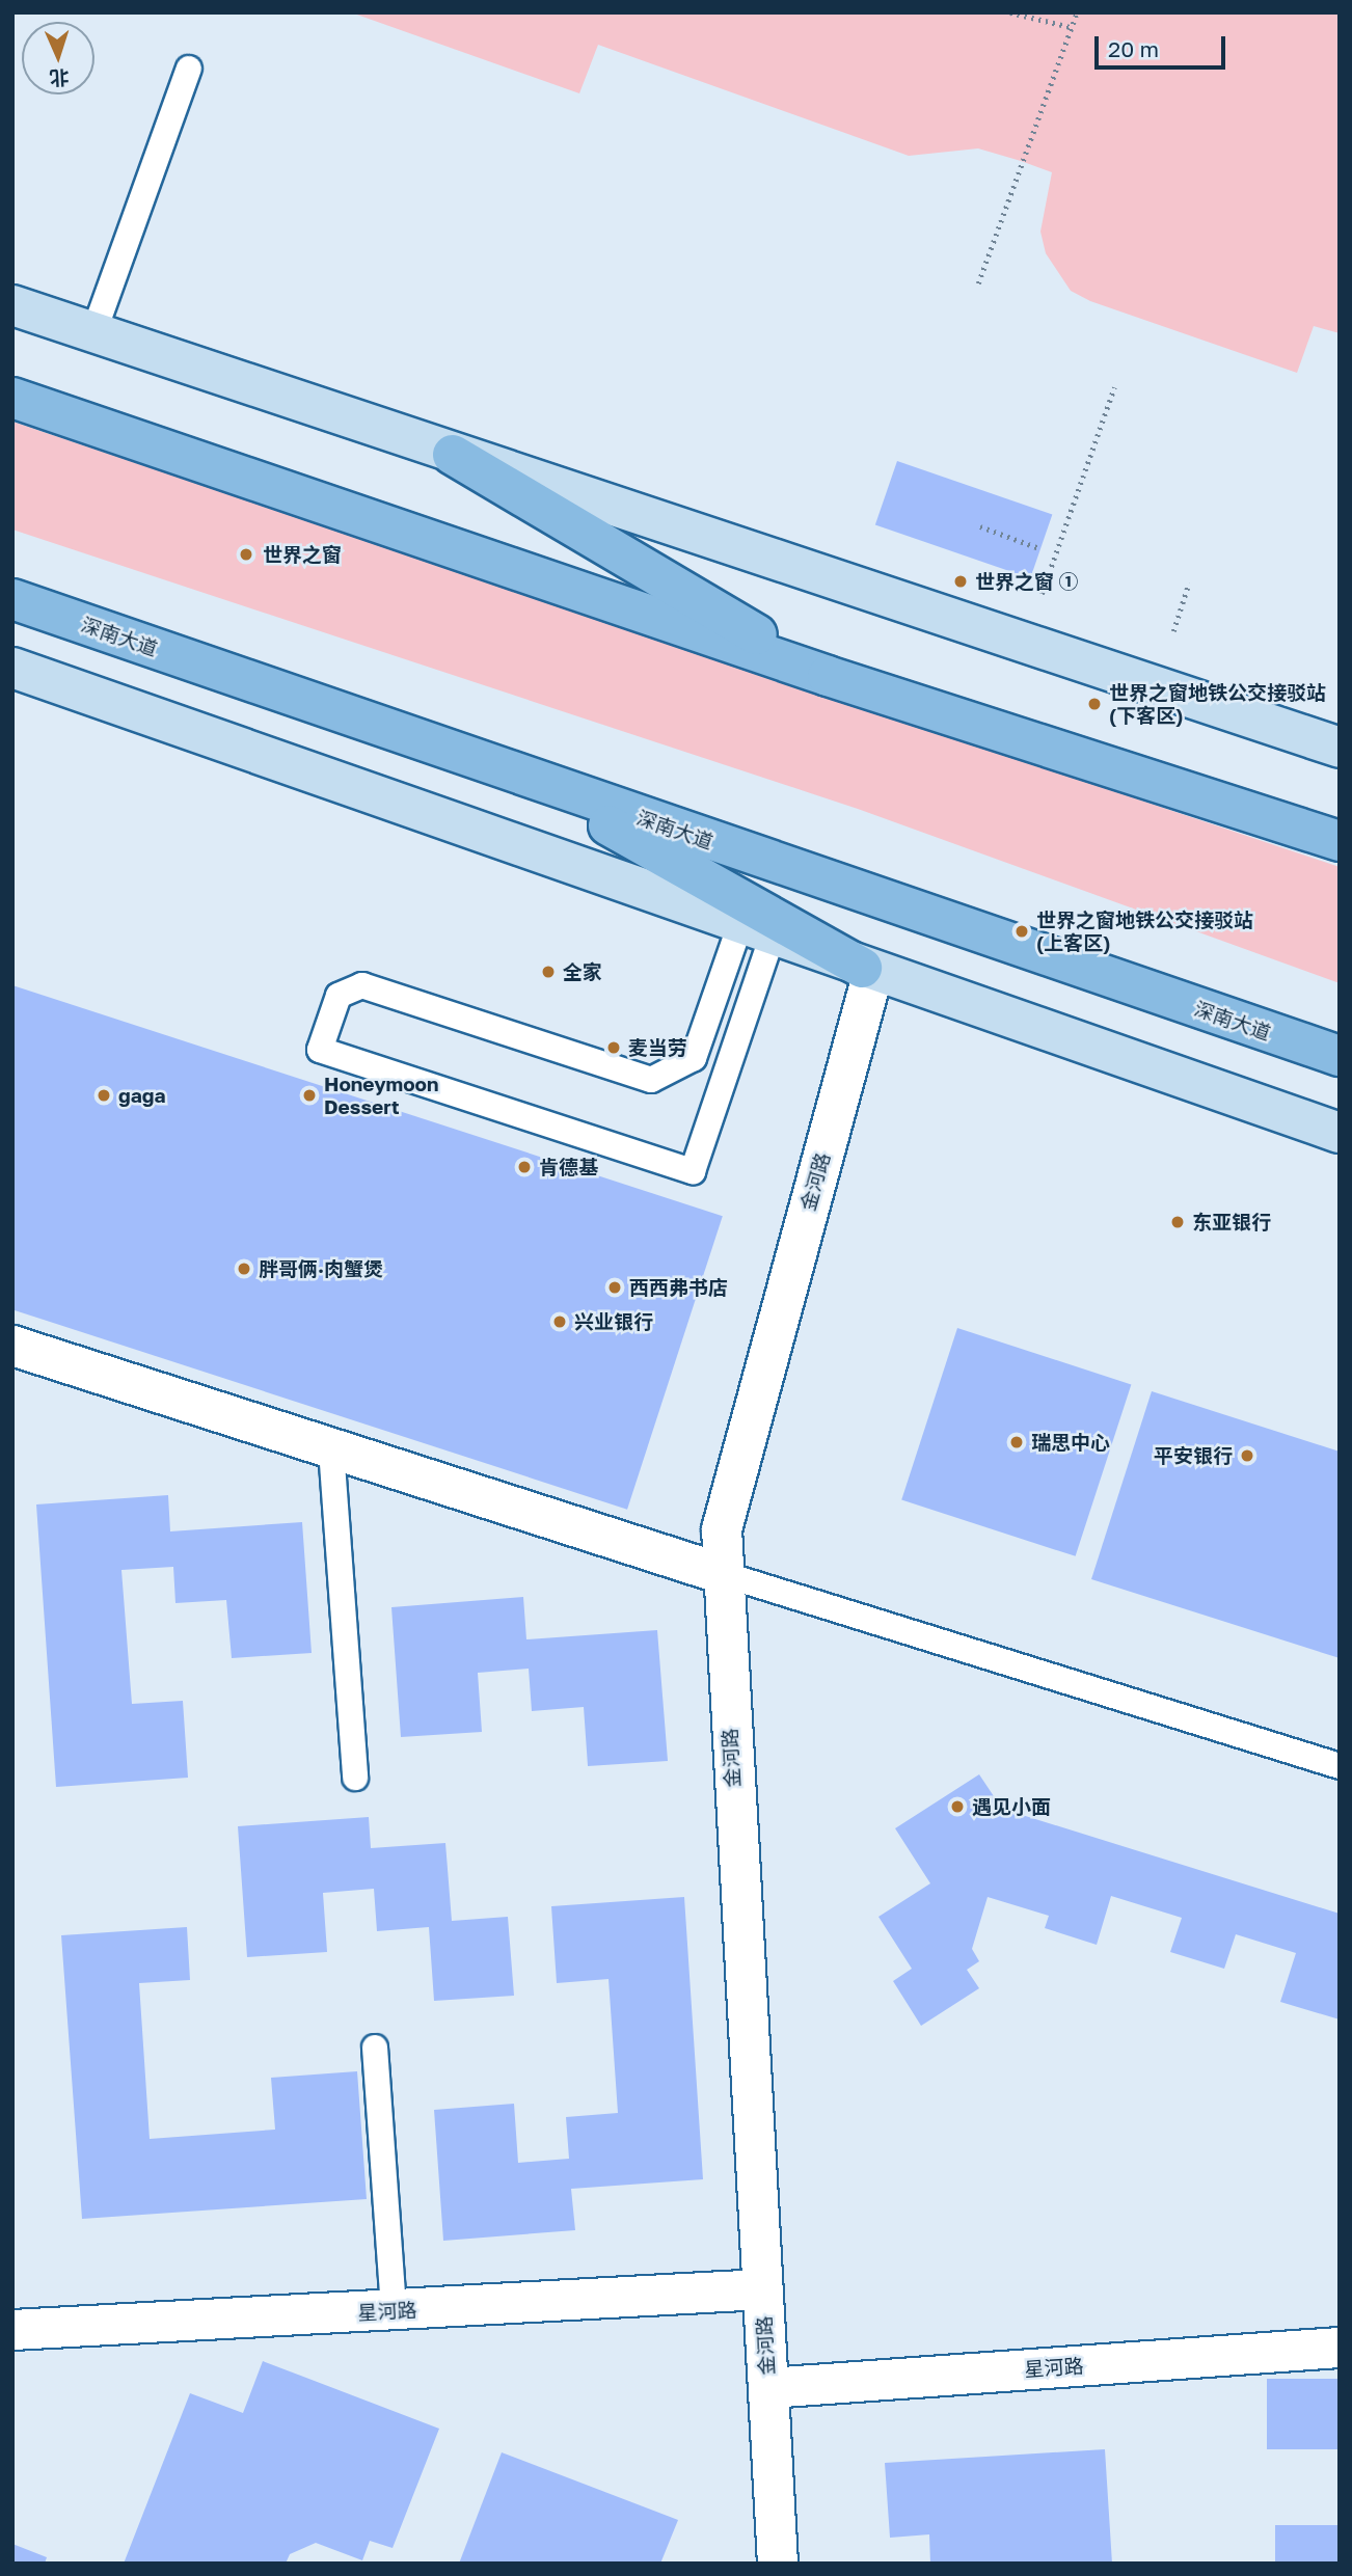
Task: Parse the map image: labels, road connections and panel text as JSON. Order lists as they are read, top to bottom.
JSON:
{
  "streets": {
    "main road": ["深南大道"],
    "street": ["金河路", "星河路"]
  },
  "crossings": [
    ["金河路", "星河路"]
  ],
  "places": [
    "世界之窗",
    "世界之窗 ①",
    "世界之窗地铁公交接驳站 (下客区)",
    "世界之窗地铁公交接驳站 (上客区)",
    "全家",
    "麦当劳",
    "gaga",
    "Honeymoon Dessert",
    "肯德基",
    "东亚银行",
    "胖哥俩·肉蟹煲",
    "西西弗书店",
    "兴业银行",
    "瑞思中心",
    "平安银行",
    "遇见小面"
  ],
  "scale_bar": "20 m",
  "north": "bottom"
}
